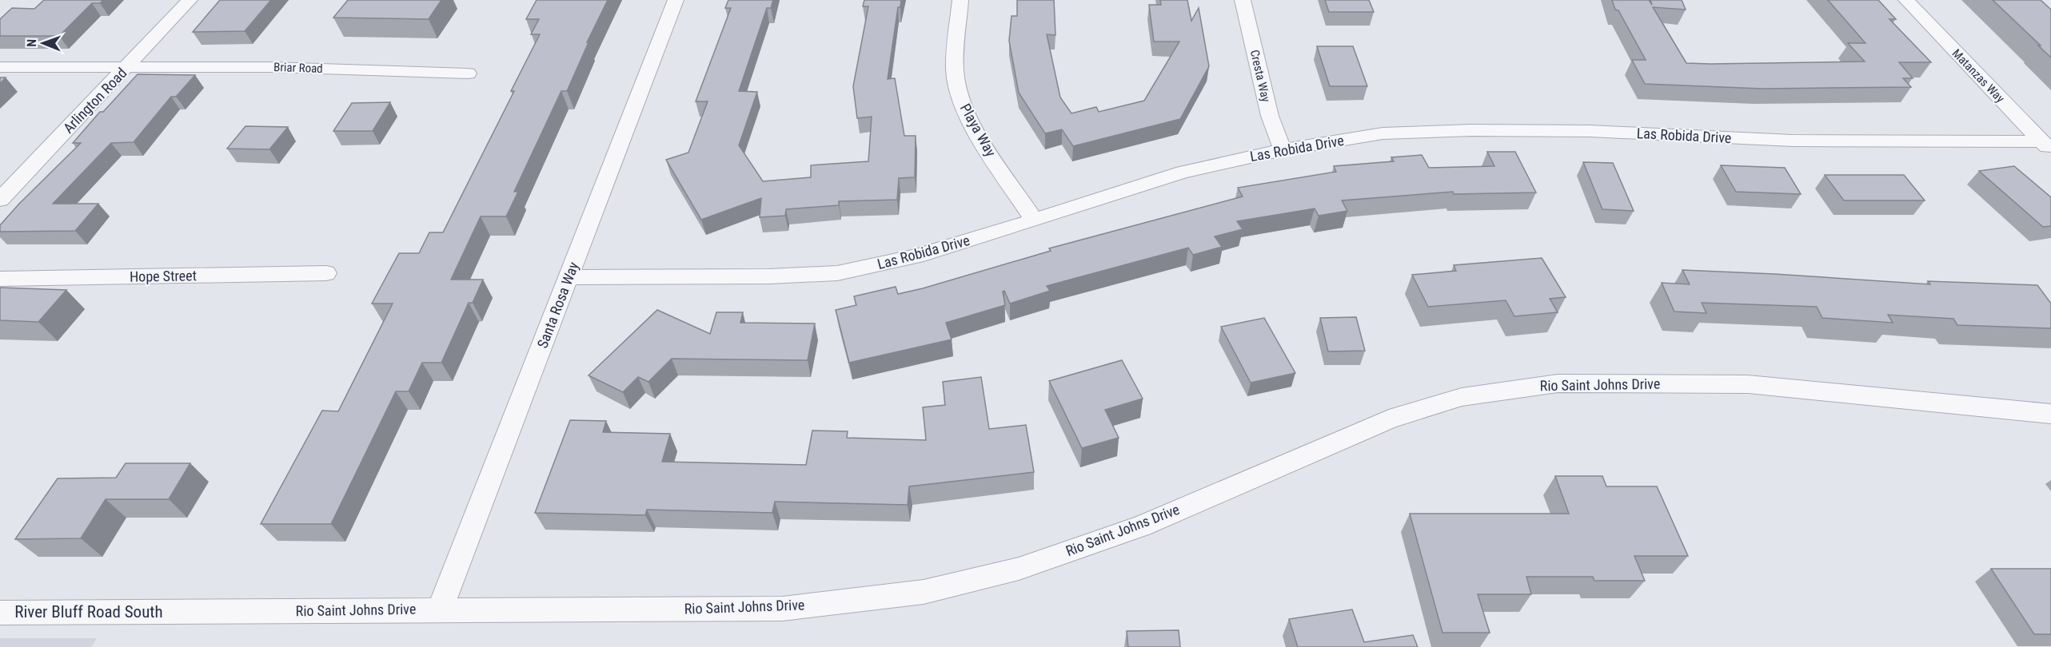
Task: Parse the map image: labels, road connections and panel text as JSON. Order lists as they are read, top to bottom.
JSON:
{
  "streets": {
    "street": [
      "Briar Road",
      "Cresta Way",
      "Matanzas Way",
      "Arlington Road",
      "Playa Way",
      "Las Robida Drive",
      "Hope Street",
      "Santa Rosa Way",
      "Rio Saint Johns Drive",
      "River Bluff Road South"
    ]
  },
  "crossings": [
    ["Briar Road", "Arlington Road"],
    ["Cresta Way", "Las Robida Drive"],
    ["Matanzas Way", "Las Robida Drive"],
    ["Playa Way", "Las Robida Drive"],
    ["Las Robida Drive", "Santa Rosa Way"],
    ["Santa Rosa Way", "Rio Saint Johns Drive"],
    ["Rio Saint Johns Drive", "River Bluff Road South"]
  ],
  "north": "left"
}
